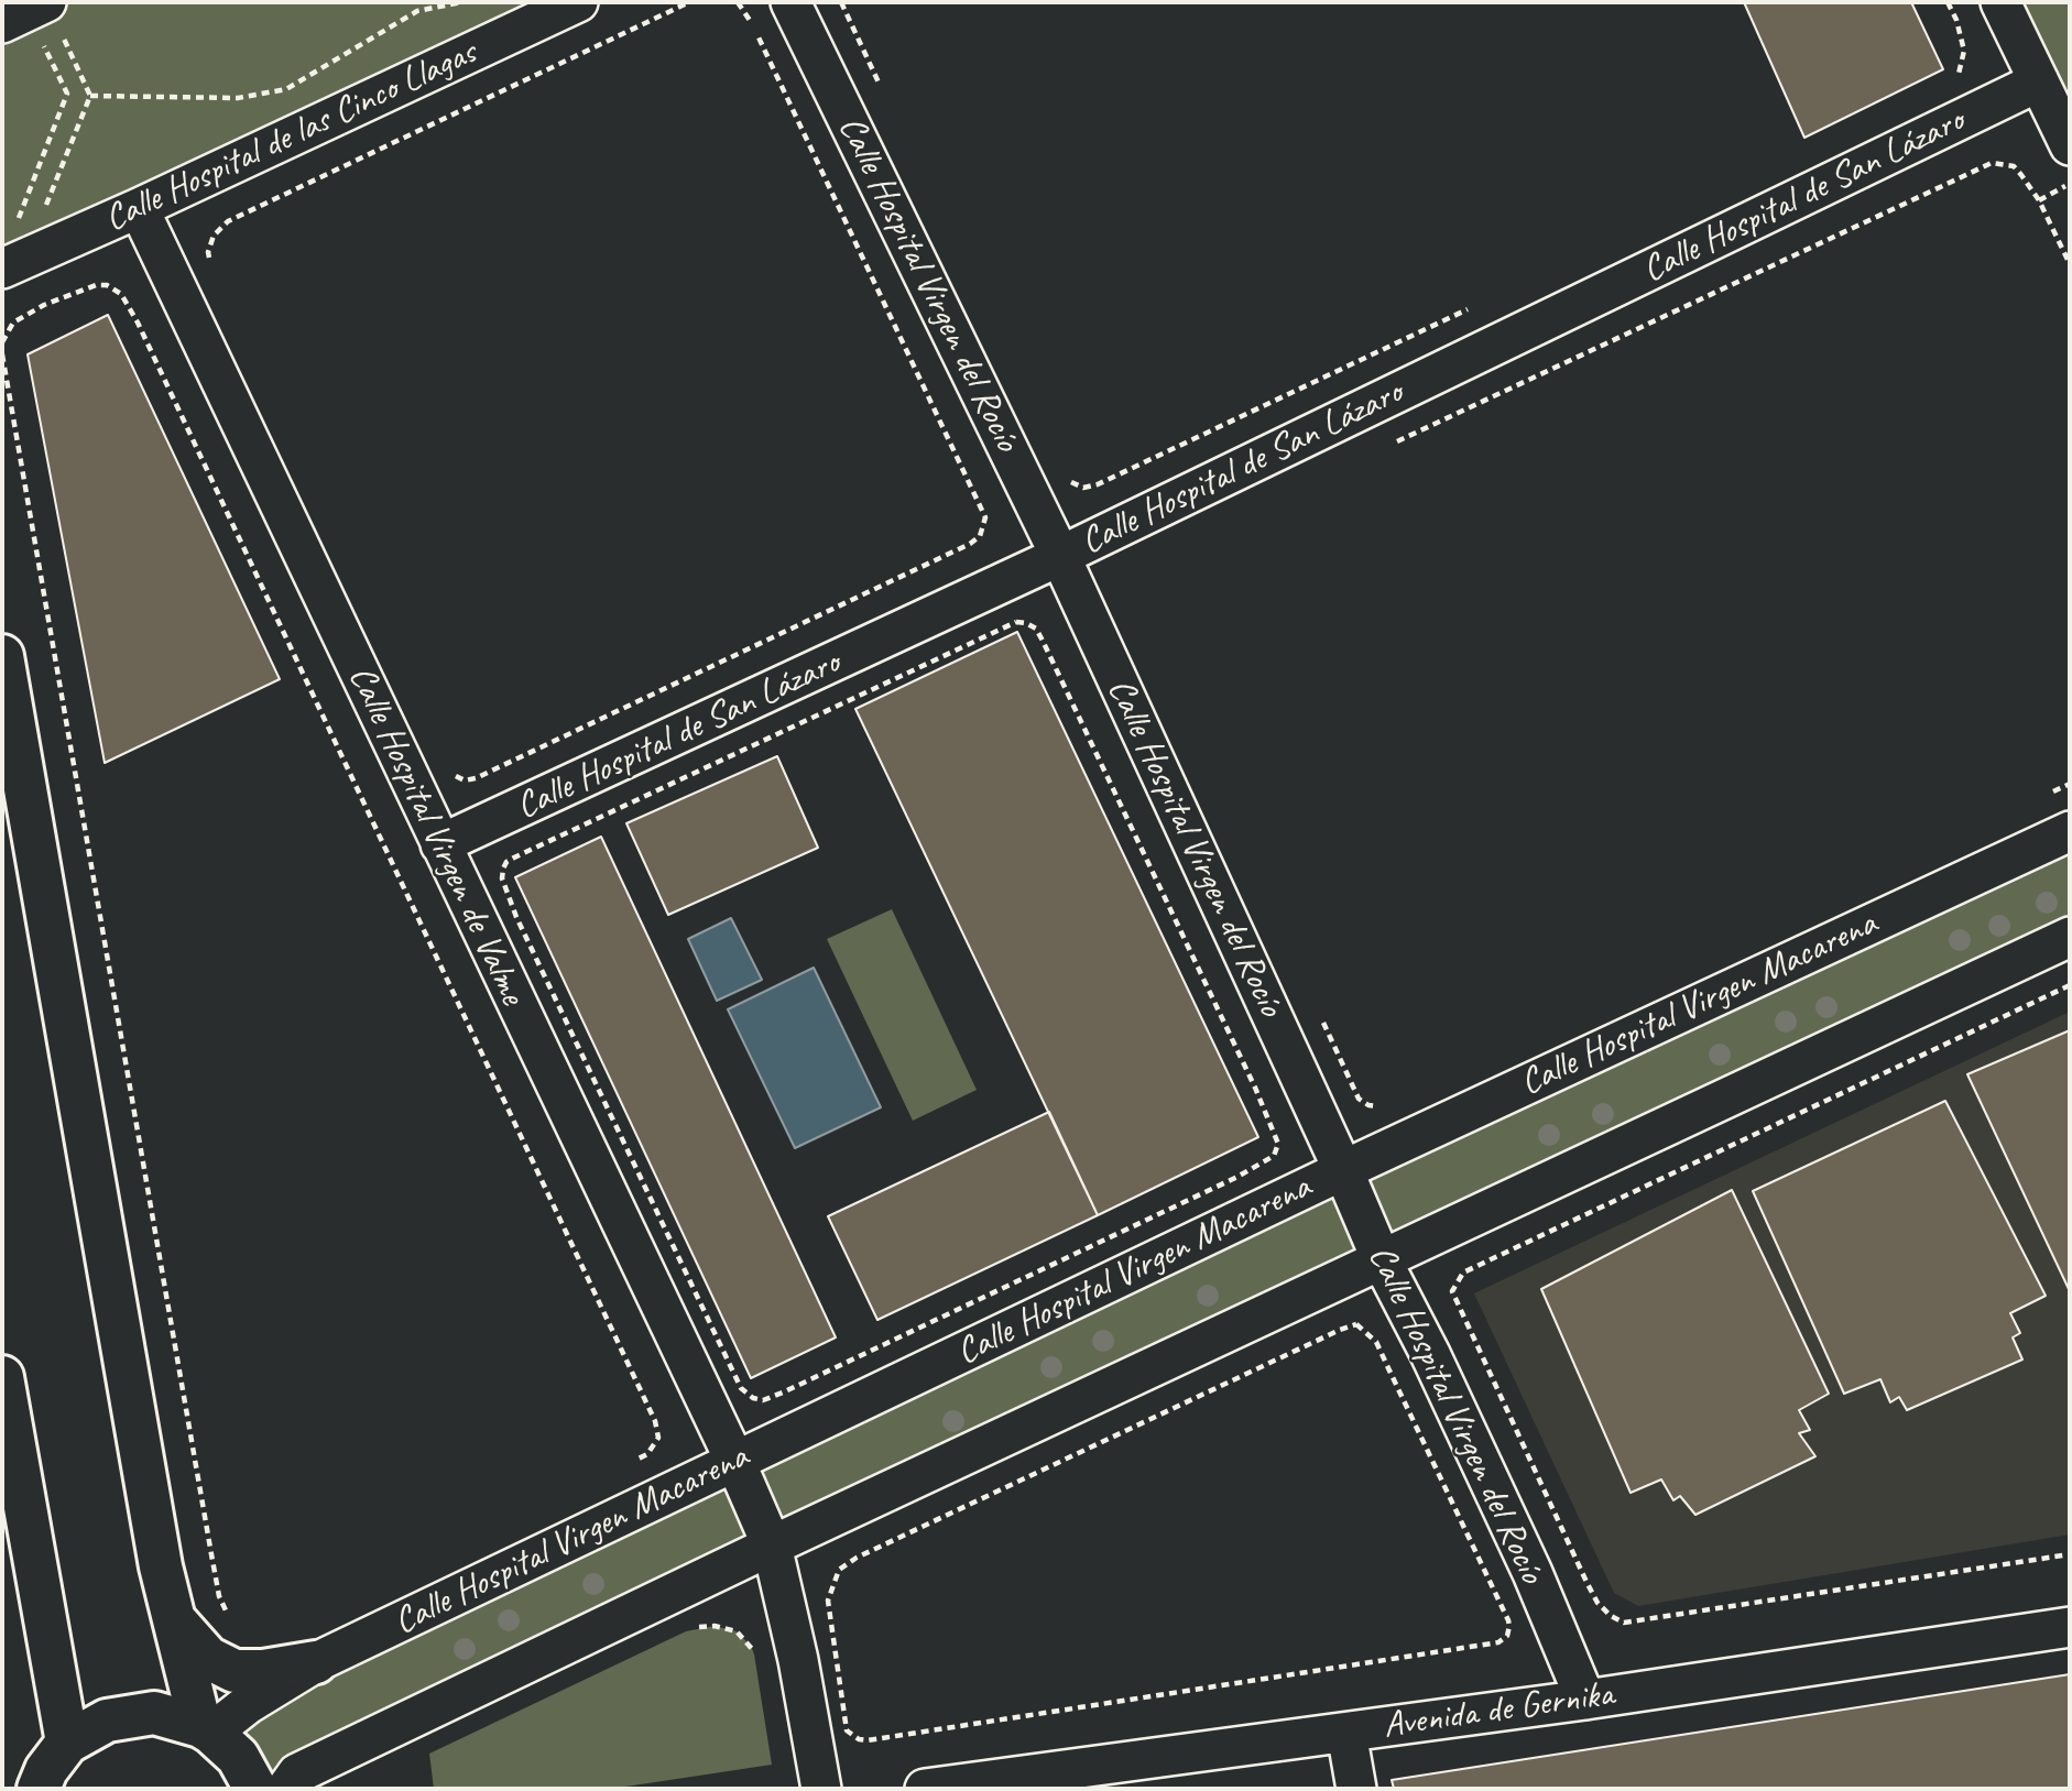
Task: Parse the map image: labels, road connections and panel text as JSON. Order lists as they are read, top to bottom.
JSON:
{
  "streets": {
    "street": [
      "Calle Hospital de las Cinco Llagas",
      "Calle Hospital de San Lázaro",
      "Calle Hospital Virgen del Rocío",
      "Calle Hospital Virgen de Valme",
      "Calle Hospital Virgen Macarena",
      "Avenida de Gernika"
    ]
  },
  "crossings": [
    ["Calle Hospital de las Cinco Llagas", "Calle Hospital Virgen de Valme"],
    ["Calle Hospital de San Lázaro", "Calle Hospital Virgen del Rocío"],
    ["Calle Hospital de San Lázaro", "Calle Hospital Virgen de Valme"],
    ["Calle Hospital Virgen del Rocío", "Calle Hospital Virgen Macarena"],
    ["Calle Hospital Virgen del Rocío", "Avenida de Gernika"],
    ["Calle Hospital Virgen de Valme", "Calle Hospital Virgen Macarena"]
  ]
}
